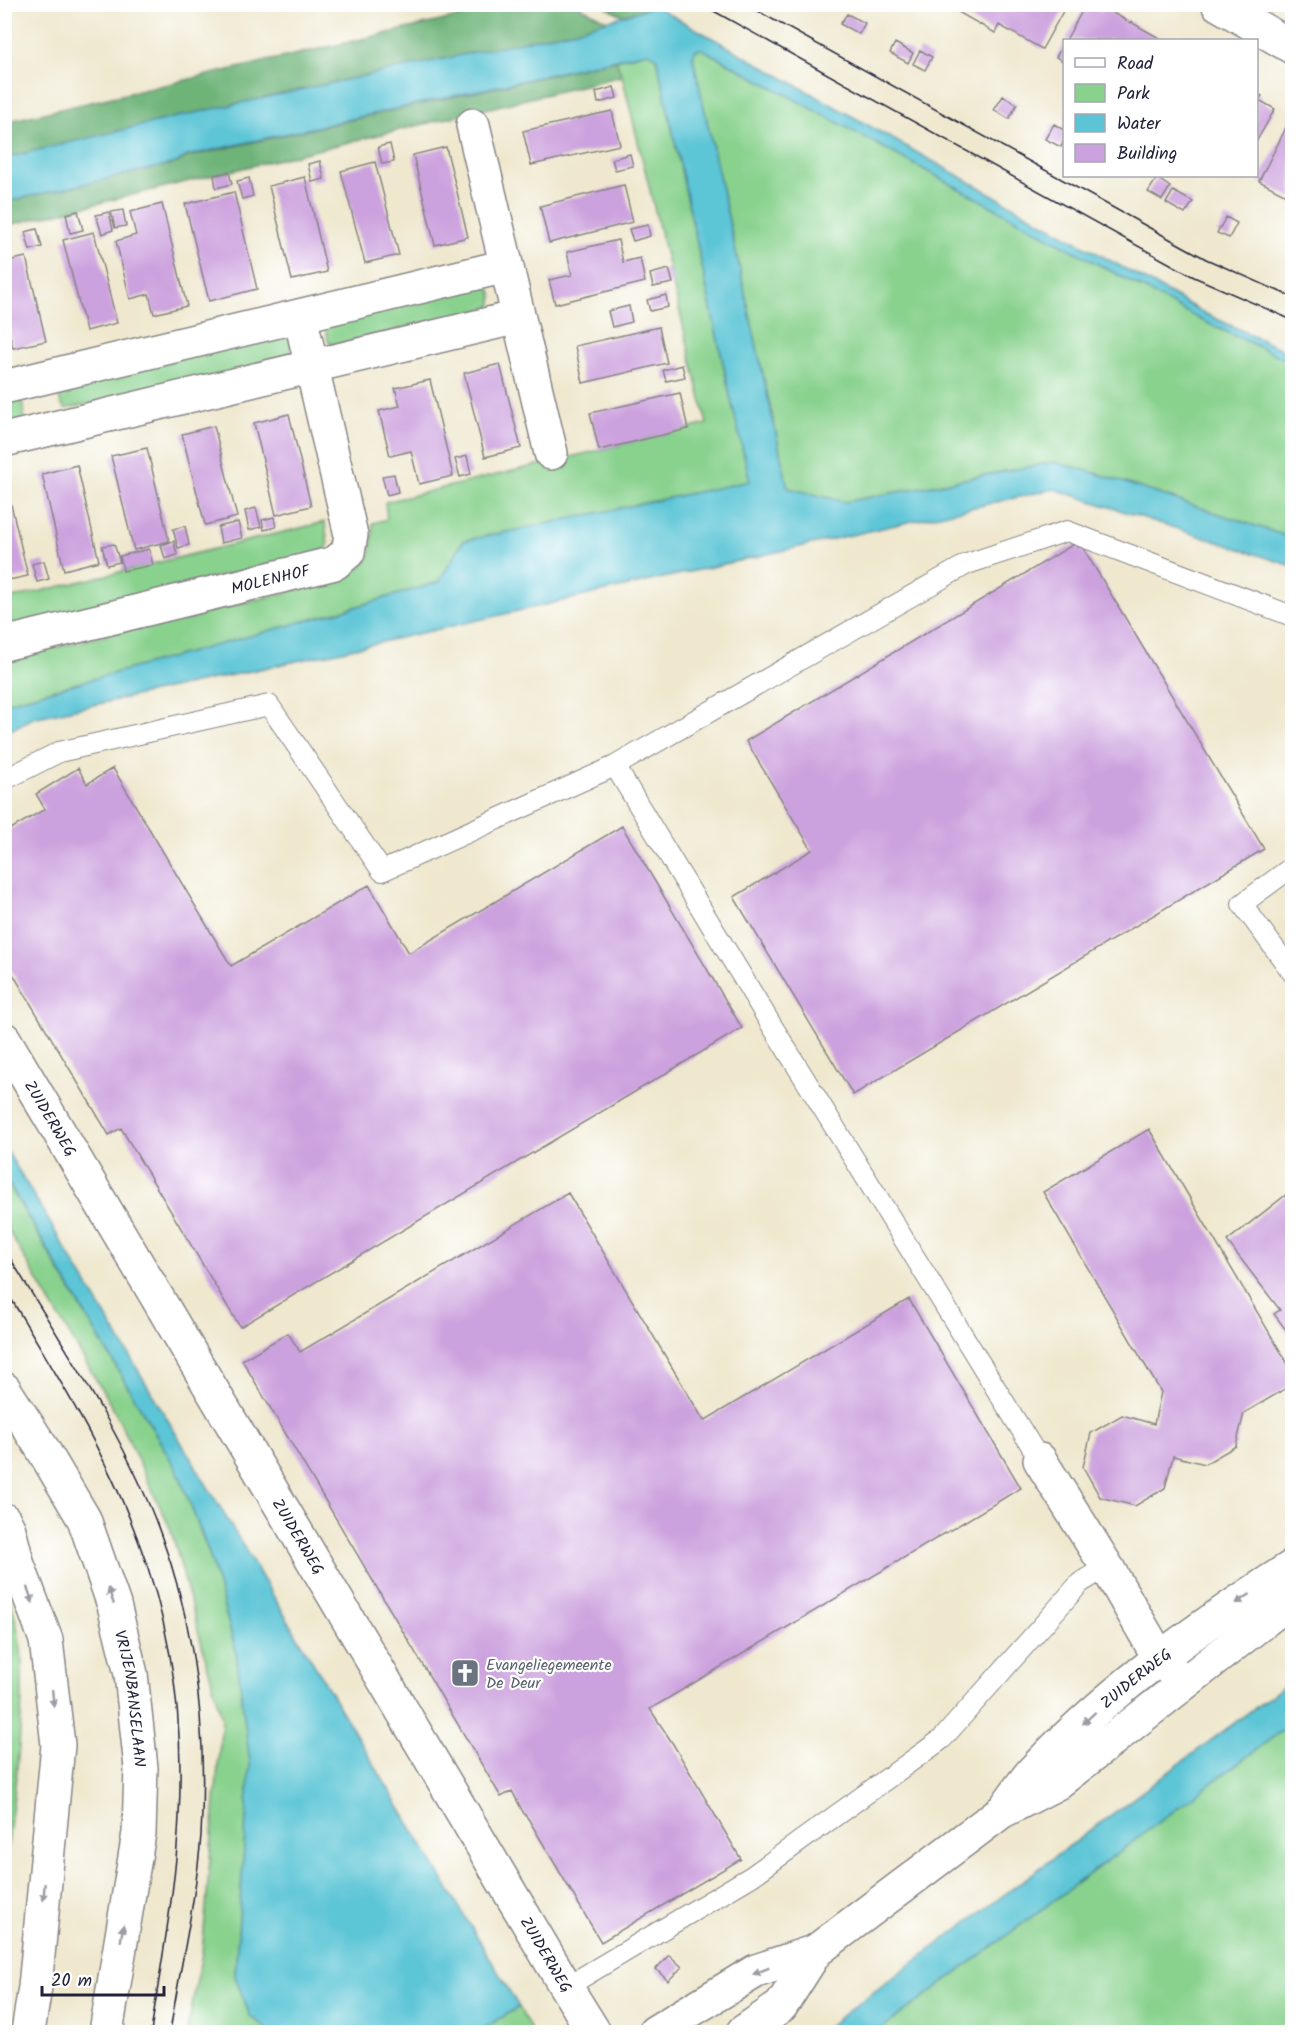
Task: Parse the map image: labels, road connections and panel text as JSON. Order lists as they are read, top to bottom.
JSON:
{
  "streets": {
    "street": ["MOLENHOF", "ZUIDERWEG", "VRIJENBANSELAAN"]
  },
  "places": {
    "church": ["Evangeliegemeente De Deur"]
  },
  "legend": [
    "Road",
    "Park",
    "Water",
    "Building"
  ],
  "scale_bar": "20 m"
}
